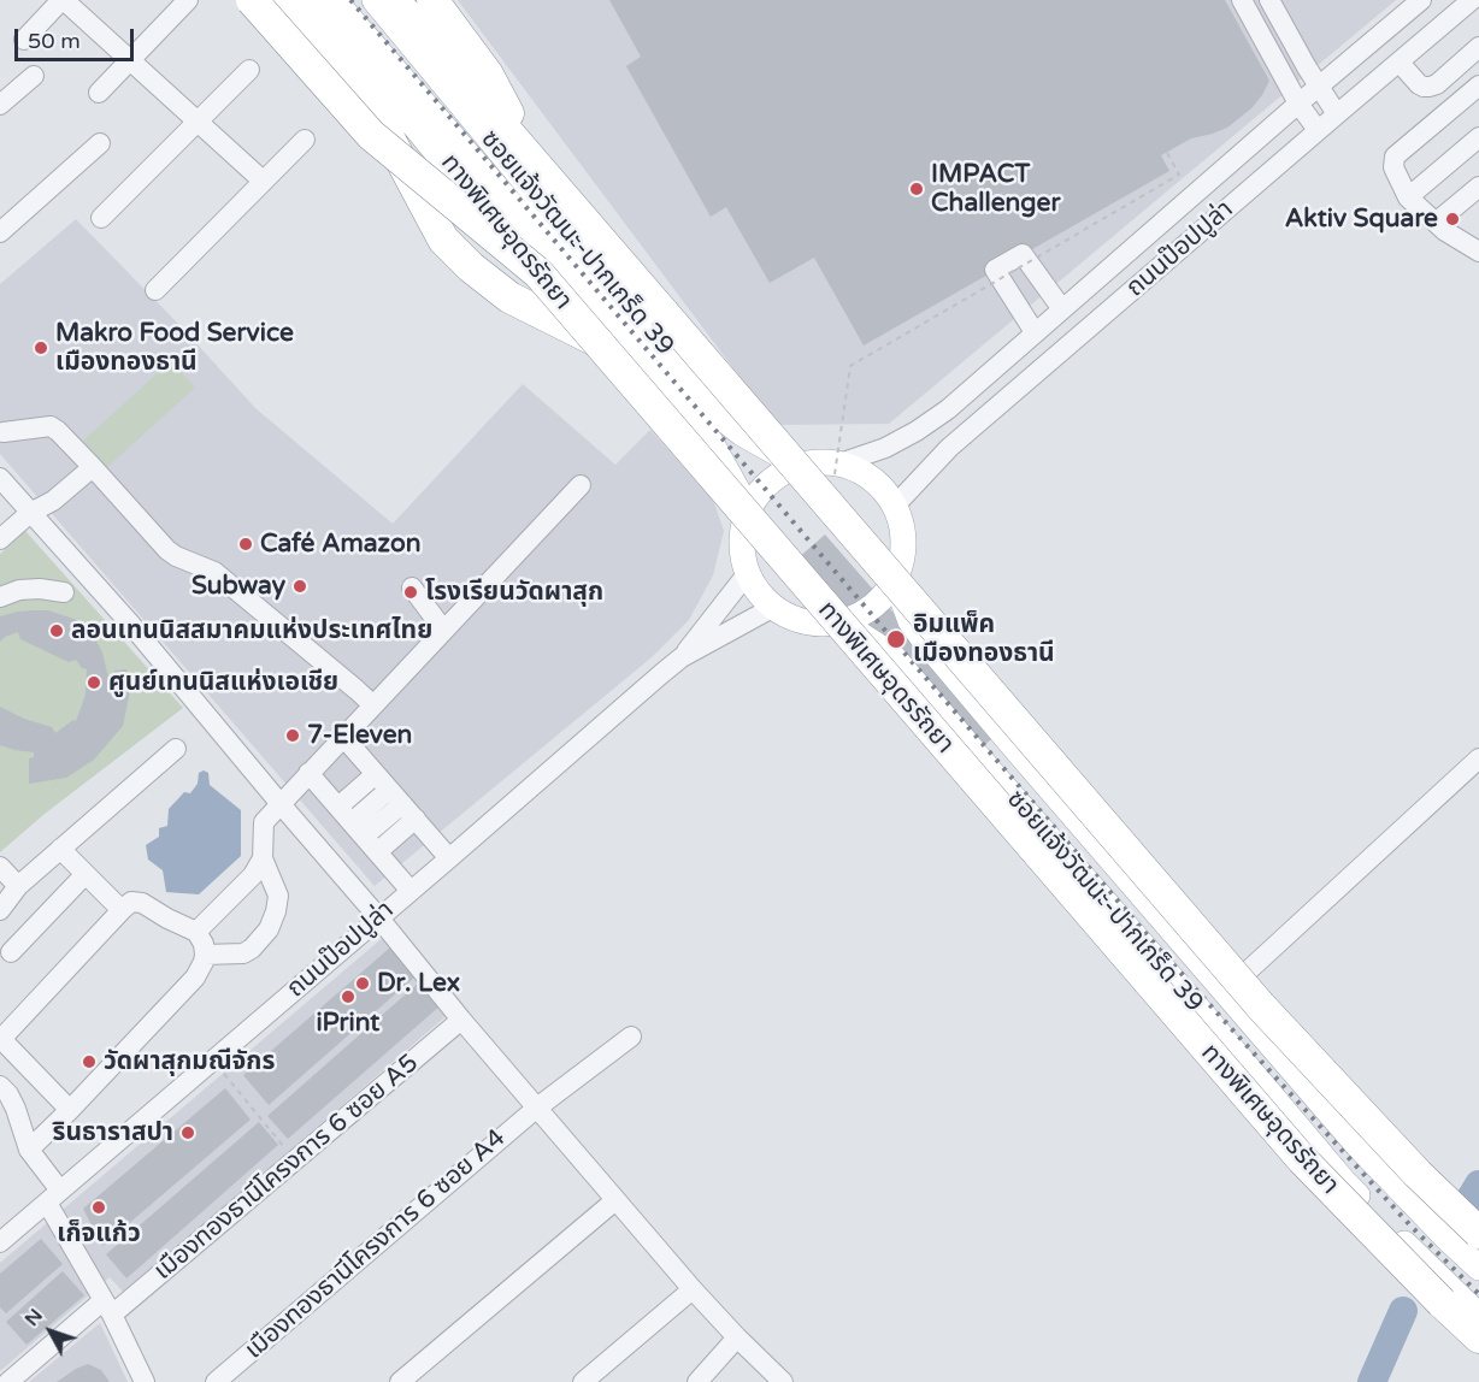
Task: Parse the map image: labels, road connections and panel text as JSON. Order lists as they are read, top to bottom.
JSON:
{
  "streets": {
    "highway": ["ทางพิเศษอุดรรัถยา"],
    "main road": ["ซอยแจ้งวัฒนะ-ปากเกร็ด 39"],
    "street": ["ถนนป๊อปปูล่า", "เมืองทองธานีโครงการ 6 ซอย A5", "เมืองทองธานีโครงการ 6 ซอย A4"]
  },
  "crossings": [
    ["ซอยแจ้งวัฒนะ-ปากเกร็ด 39", "ถนนป๊อปปูล่า"]
  ],
  "places": [
    "IMPACT Challenger",
    "Aktiv Square",
    "Makro Food Service เมืองทองธานี",
    "Café Amazon",
    "Subway",
    "โรงเรียนวัดผาสุก",
    "ลอนเทนนิสสมาคมแห่งประเทศไทย",
    "อิมแพ็ค เมืองทองธานี",
    "ศูนย์เทนนิสแห่งเอเชีย",
    "7-Eleven",
    "Dr. Lex",
    "iPrint",
    "วัดผาสุกมณีจักร",
    "รินธาราสปา",
    "เก็จแก้ว"
  ],
  "scale_bar": "50 m",
  "north": "top left"
}
